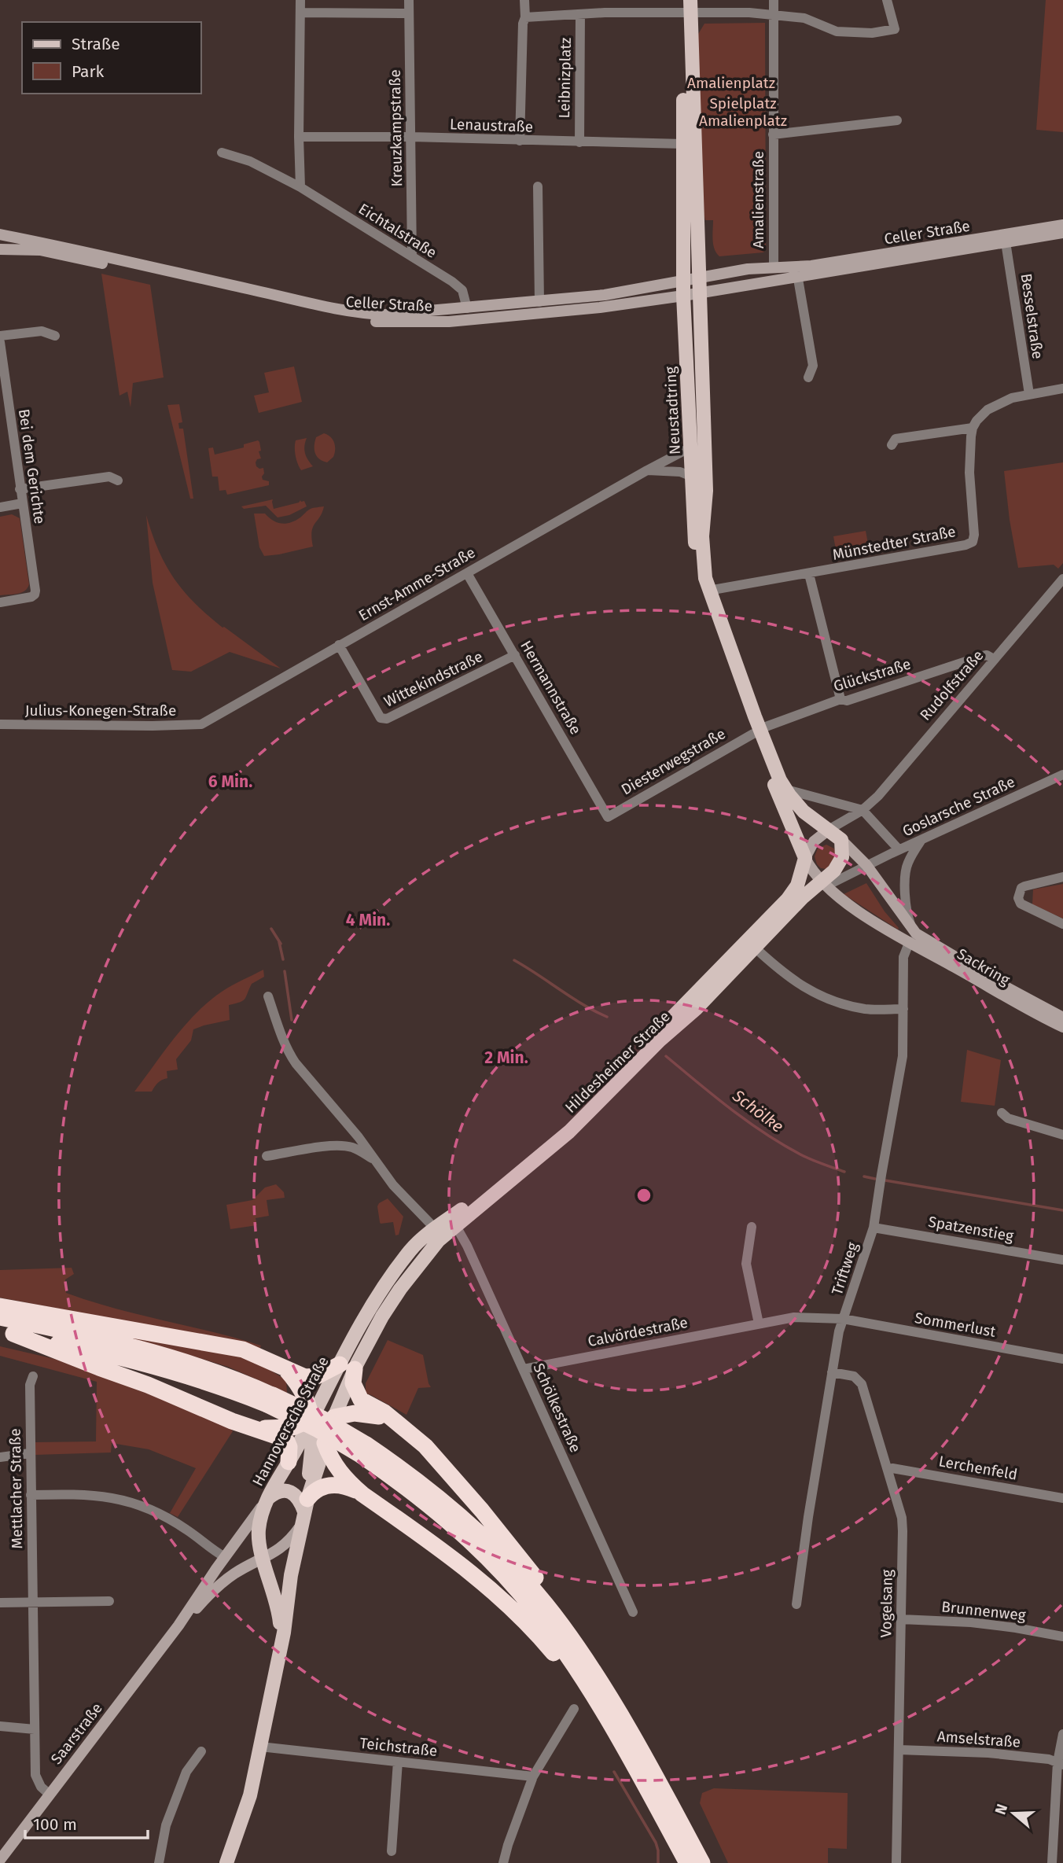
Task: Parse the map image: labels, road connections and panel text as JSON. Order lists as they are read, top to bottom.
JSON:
{
  "streets": {
    "main road": [
      "Celler Straße",
      "Neustadtring",
      "Sackring",
      "Hildesheimer Straße",
      "Hannoversche Straße",
      "Saarstraße"
    ],
    "street": [
      "Leibnizplatz",
      "Lenaustraße",
      "Kreuzkampstraße",
      "Amalienstraße",
      "Eichtalstraße",
      "Besselstraße",
      "Bei dem Gerichte",
      "Münstedter Straße",
      "Ernst-Amme-Straße",
      "Glückstraße",
      "Wittekindstraße",
      "Rudolfstraße",
      "Hermannstraße",
      "Julius-Konegen-Straße",
      "Diesterwegstraße",
      "Goslarsche Straße",
      "Spatzenstieg",
      "Triftweg",
      "Sommerlust",
      "Calvördestraße",
      "Schölkestraße",
      "Lerchenfeld",
      "Mettlacher Straße",
      "Vogelsang",
      "Brunnenweg",
      "Amselstraße",
      "Teichstraße"
    ]
  },
  "crossings": [
    ["Leibnizplatz", "Lenaustraße"],
    ["Lenaustraße", "Kreuzkampstraße"],
    ["Lenaustraße", "Neustadtring"],
    ["Kreuzkampstraße", "Eichtalstraße"],
    ["Amalienstraße", "Celler Straße"],
    ["Eichtalstraße", "Celler Straße"],
    ["Celler Straße", "Besselstraße"],
    ["Celler Straße", "Neustadtring"],
    ["Neustadtring", "Münstedter Straße"],
    ["Neustadtring", "Ernst-Amme-Straße"],
    ["Neustadtring", "Glückstraße"],
    ["Neustadtring", "Diesterwegstraße"],
    ["Ernst-Amme-Straße", "Wittekindstraße"],
    ["Ernst-Amme-Straße", "Hermannstraße"],
    ["Ernst-Amme-Straße", "Julius-Konegen-Straße"],
    ["Glückstraße", "Rudolfstraße"],
    ["Glückstraße", "Diesterwegstraße"],
    ["Wittekindstraße", "Hermannstraße"],
    ["Rudolfstraße", "Goslarsche Straße"],
    ["Rudolfstraße", "Sackring"],
    ["Rudolfstraße", "Hildesheimer Straße"],
    ["Hermannstraße", "Diesterwegstraße"],
    ["Goslarsche Straße", "Sackring"],
    ["Goslarsche Straße", "Hildesheimer Straße"],
    ["Sackring", "Hildesheimer Straße"],
    ["Sackring", "Triftweg"],
    ["Hildesheimer Straße", "Schölkestraße"],
    ["Hildesheimer Straße", "Hannoversche Straße"],
    ["Spatzenstieg", "Triftweg"],
    ["Triftweg", "Sommerlust"],
    ["Triftweg", "Calvördestraße"],
    ["Triftweg", "Vogelsang"],
    ["Sommerlust", "Calvördestraße"],
    ["Calvördestraße", "Schölkestraße"],
    ["Hannoversche Straße", "Saarstraße"],
    ["Hannoversche Straße", "Teichstraße"],
    ["Lerchenfeld", "Vogelsang"],
    ["Mettlacher Straße", "Saarstraße"],
    ["Vogelsang", "Brunnenweg"],
    ["Vogelsang", "Amselstraße"]
  ],
  "water": ["Schölke"],
  "parks": ["Amalienplatz", "Spielplatz Amalienplatz"],
  "legend": ["Straße", "Park"],
  "scale_bar": "100 m",
  "north": "left",
  "rings": ["6 Min.", "4 Min.", "2 Min."]
}
